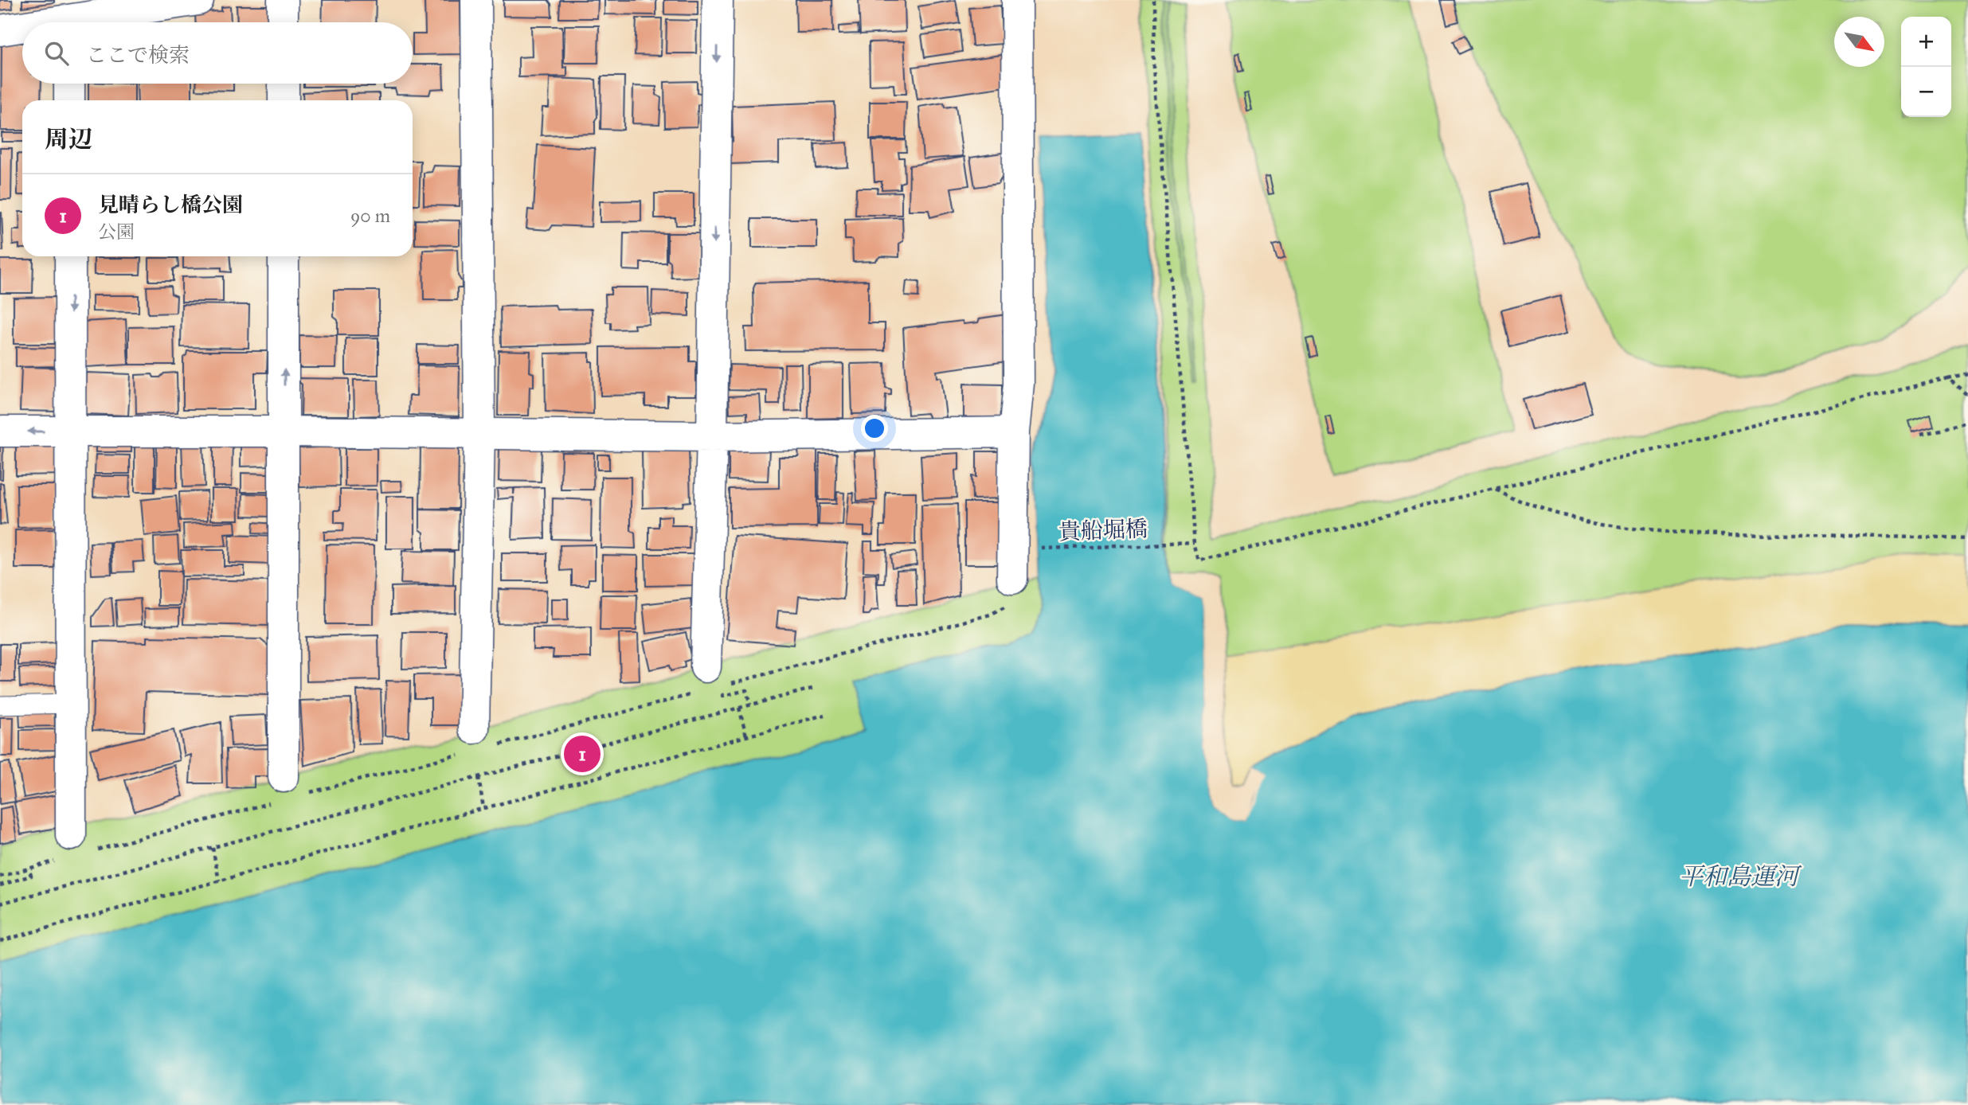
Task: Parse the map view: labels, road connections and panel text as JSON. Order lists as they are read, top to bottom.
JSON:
{
  "streets": {
    "path": ["貴船堀橋"]
  },
  "water": ["平和島運河"],
  "north": "bottom right",
  "page": {
    "map_buttons": ["+", "−"],
    "search": "ここで検索",
    "heading": "周辺",
    "list": [
      {
        "mark": "1",
        "name": "見晴らし橋公園",
        "note": "公園",
        "value": "90 m"
      }
    ],
    "pins": "1"
  }
}
